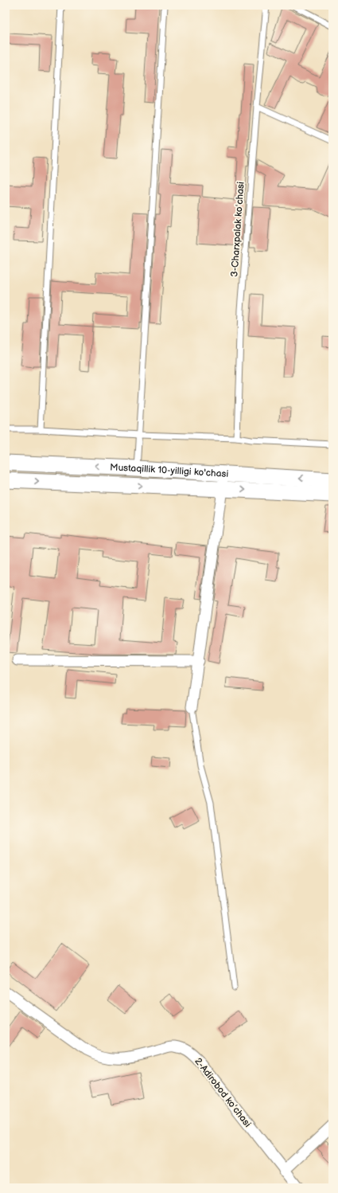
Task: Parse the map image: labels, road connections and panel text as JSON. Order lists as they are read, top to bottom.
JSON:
{
  "streets": {
    "main road": ["Mustaqillik 10-yilligi ko'chasi"],
    "street": ["2-Adirobod koʻchasi"],
    "lane": ["3-Charxpalak koʻchasi"]
  }
}
